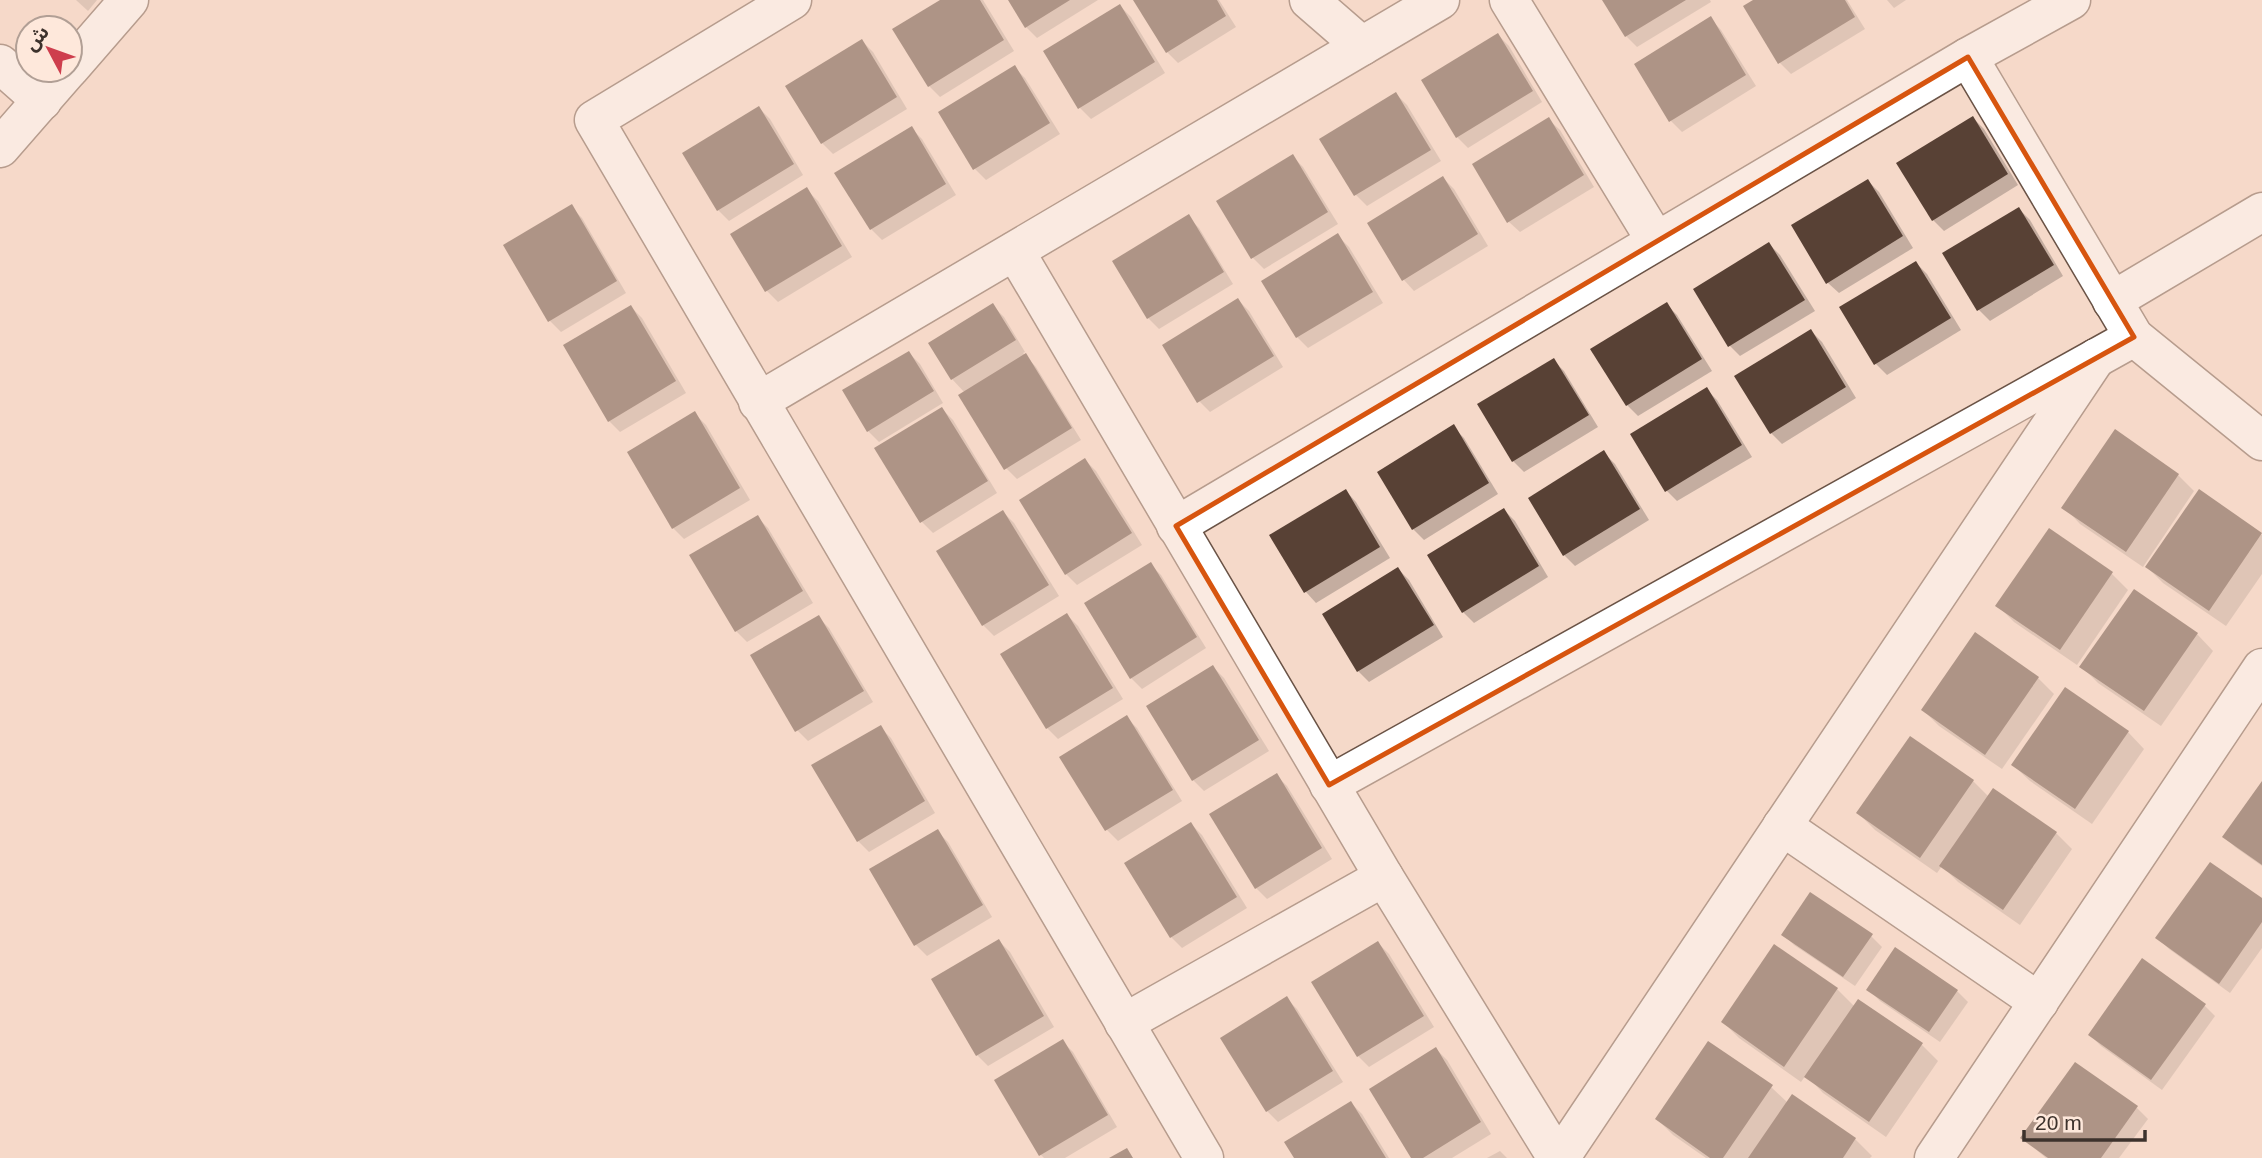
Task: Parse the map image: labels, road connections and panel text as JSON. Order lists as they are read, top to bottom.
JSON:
{
  "scale_bar": "20 m",
  "north": "top left"
}
